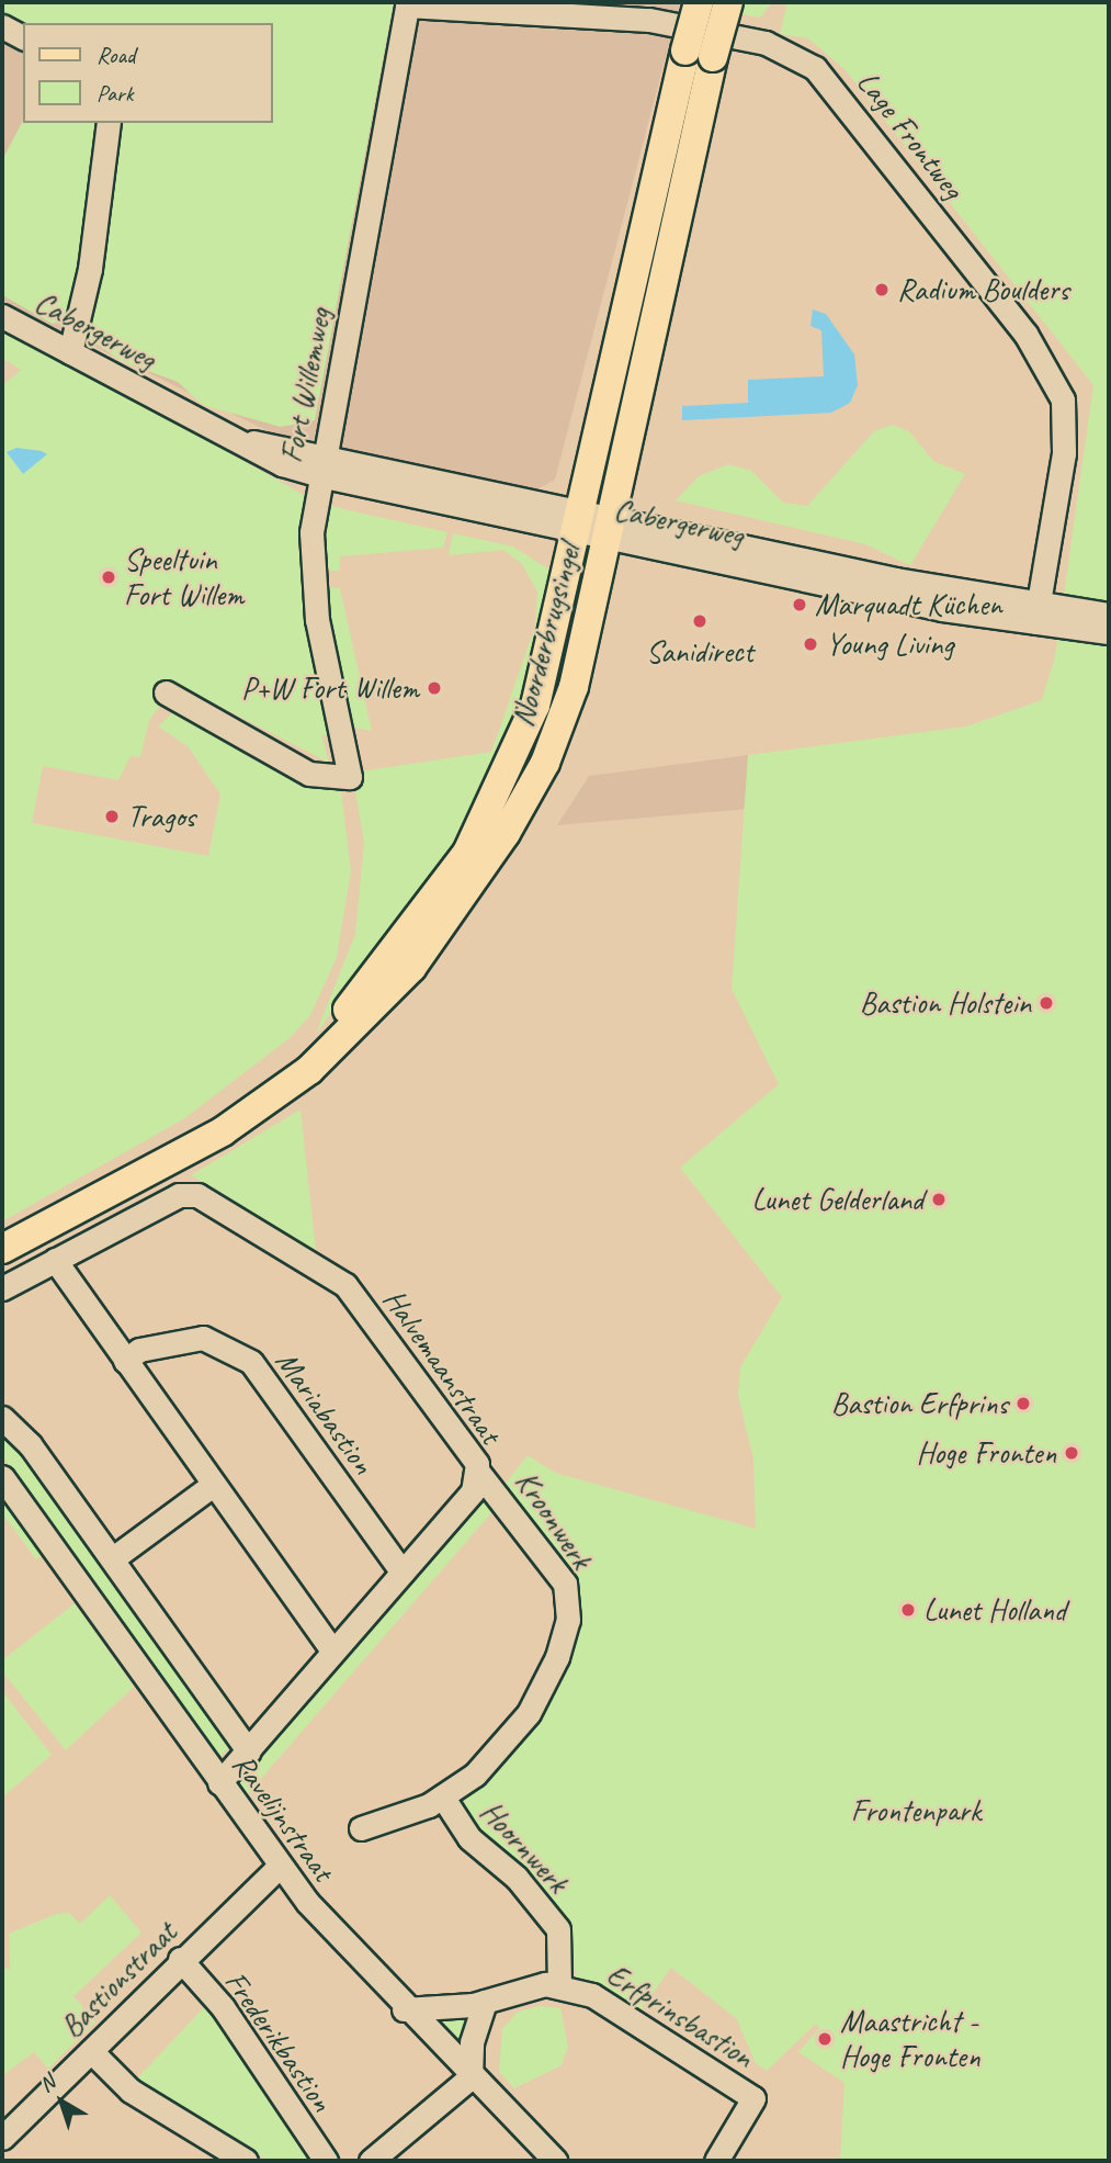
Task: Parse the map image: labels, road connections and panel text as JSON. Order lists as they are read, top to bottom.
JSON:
{
  "streets": {
    "main road": ["Noorderbrugsingel"],
    "street": [
      "Lage Frontweg",
      "Cabergerweg",
      "Fort Willemweg",
      "Halvemaanstraat",
      "Mariabastion",
      "Kroonwerk",
      "Ravelijnstraat",
      "Hoornwerk",
      "Bastionstraat",
      "Erfprinsbastion",
      "Frederikbastion"
    ]
  },
  "crossings": [
    ["Lage Frontweg", "Cabergerweg"],
    ["Lage Frontweg", "Fort Willemweg"],
    ["Cabergerweg", "Fort Willemweg"],
    ["Cabergerweg", "Noorderbrugsingel"],
    ["Halvemaanstraat", "Mariabastion"],
    ["Halvemaanstraat", "Kroonwerk"],
    ["Halvemaanstraat", "Ravelijnstraat"],
    ["Kroonwerk", "Hoornwerk"],
    ["Ravelijnstraat", "Bastionstraat"],
    ["Ravelijnstraat", "Erfprinsbastion"],
    ["Hoornwerk", "Erfprinsbastion"],
    ["Bastionstraat", "Frederikbastion"]
  ],
  "parks": ["Frontenpark"],
  "places": [
    "Radium Boulders",
    "Speeltuin Fort Willem",
    "Marquadt Küchen",
    "Sanidirect",
    "Young Living",
    "P+W Fort Willem",
    "Tragos",
    "Bastion Holstein",
    "Lunet Gelderland",
    "Bastion Erfprins",
    "Hoge Fronten",
    "Lunet Holland",
    "Maastricht - Hoge Fronten"
  ],
  "legend": ["Road", "Park"],
  "north": "top left"
}
